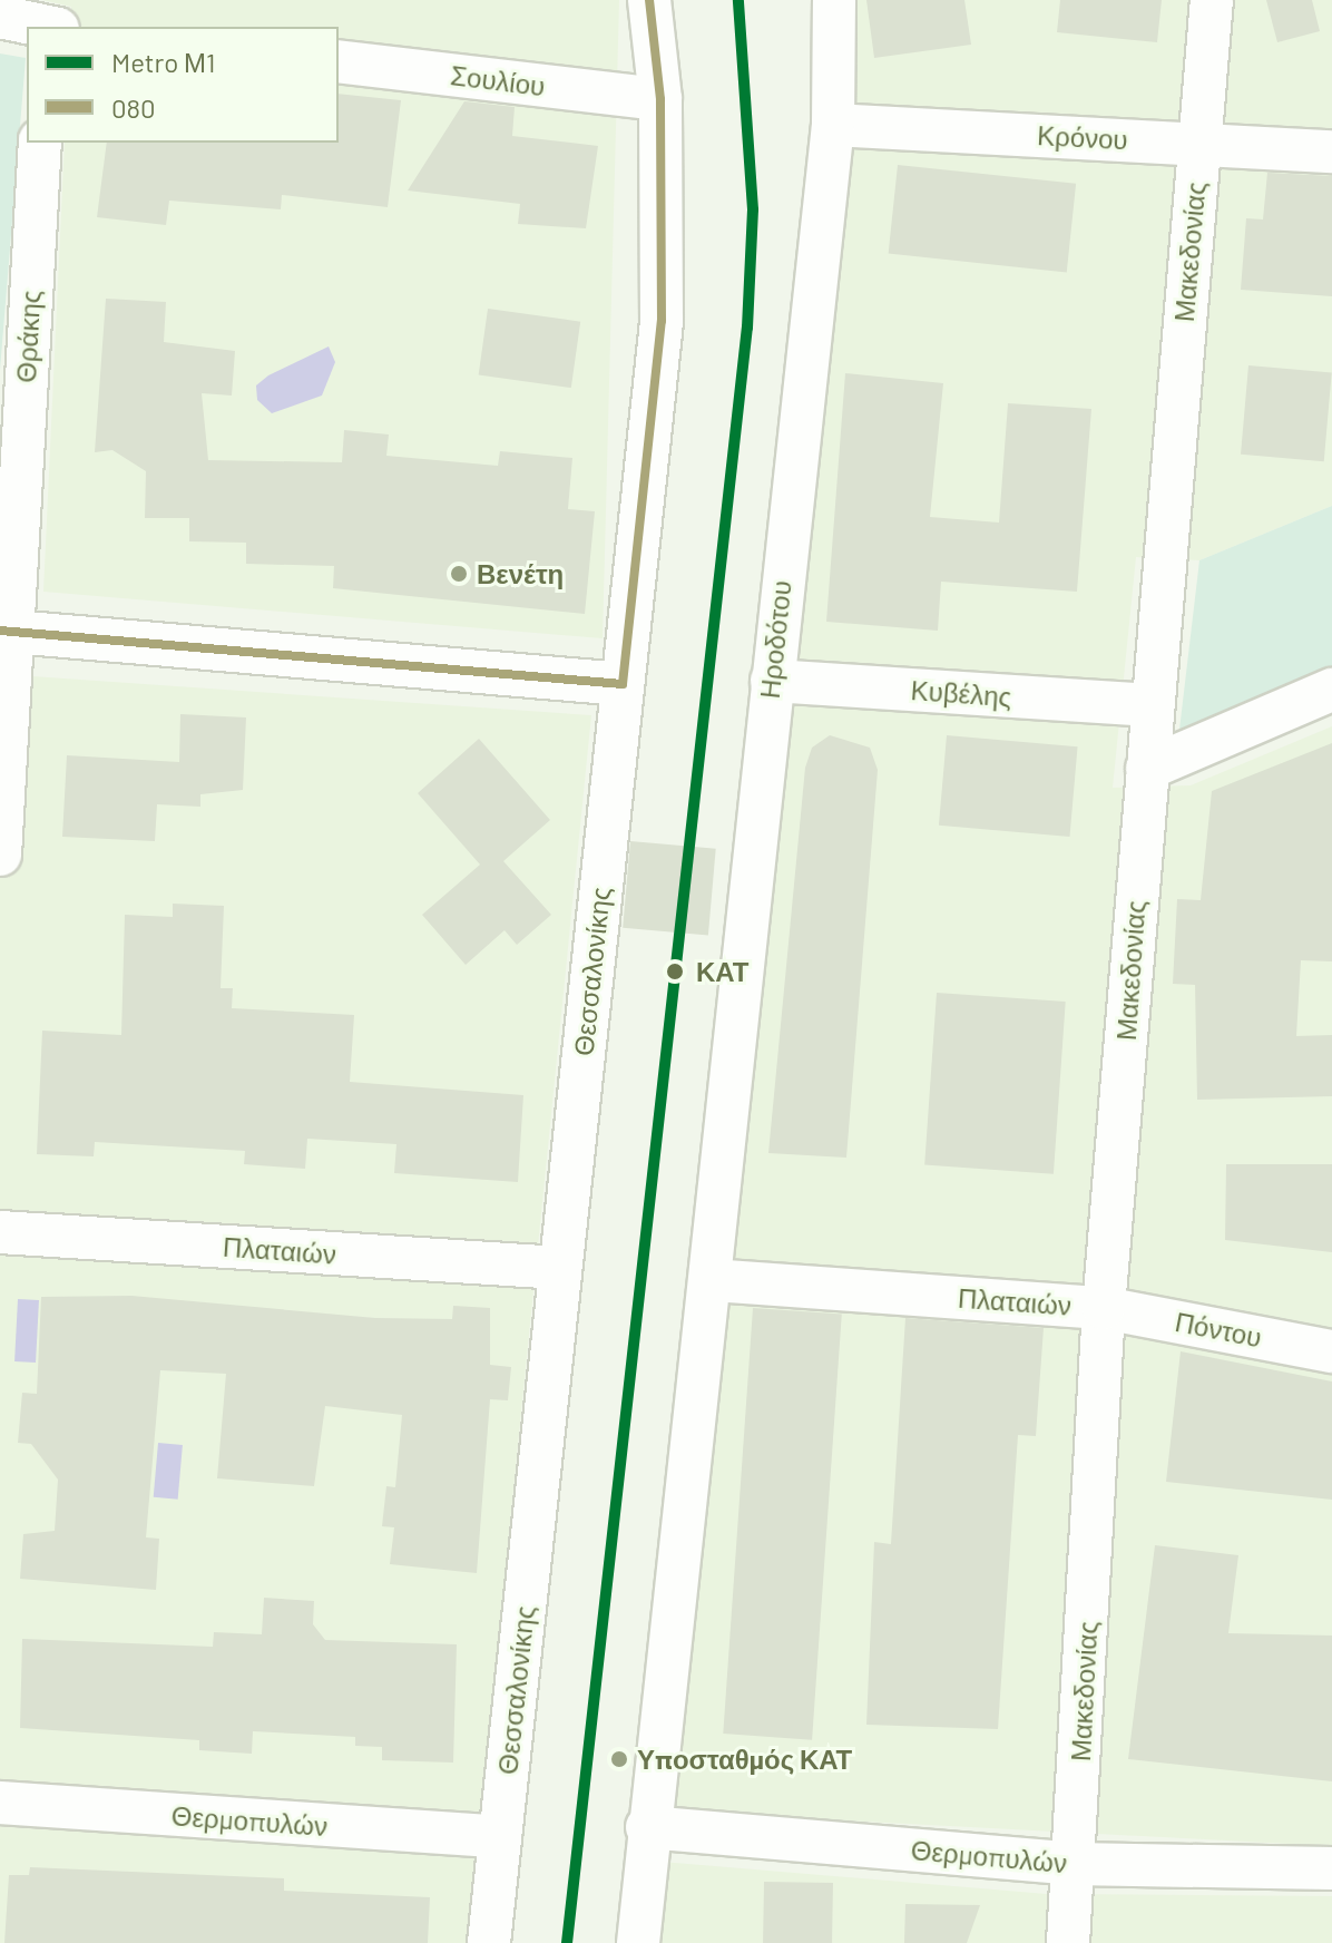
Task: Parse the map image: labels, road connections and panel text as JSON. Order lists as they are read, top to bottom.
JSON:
{
  "streets": {
    "street": [
      "Σουλίου",
      "Κρόνου",
      "Μακεδονίας",
      "Θράκης",
      "Ηροδότου",
      "Κυβέλης",
      "Θεσσαλονίκης",
      "Πλαταιών",
      "Πόντου",
      "Θερμοπυλών"
    ]
  },
  "crossings": [
    ["Σουλίου", "Θεσσαλονίκης"],
    ["Κρόνου", "Μακεδονίας"],
    ["Κρόνου", "Ηροδότου"],
    ["Μακεδονίας", "Κυβέλης"],
    ["Μακεδονίας", "Πλαταιών"],
    ["Μακεδονίας", "Πόντου"],
    ["Μακεδονίας", "Θερμοπυλών"],
    ["Ηροδότου", "Κυβέλης"],
    ["Ηροδότου", "Πλαταιών"],
    ["Θεσσαλονίκης", "Πλαταιών"],
    ["Θεσσαλονίκης", "Θερμοπυλών"],
    ["Πλαταιών", "Πόντου"]
  ],
  "places": ["Βενέτη", "ΚΑΤ", "Υποσταθμός ΚΑΤ"],
  "lines": ["metro line Μ1", "transit line 080"],
  "legend": ["Metro Μ1", "080"]
}
